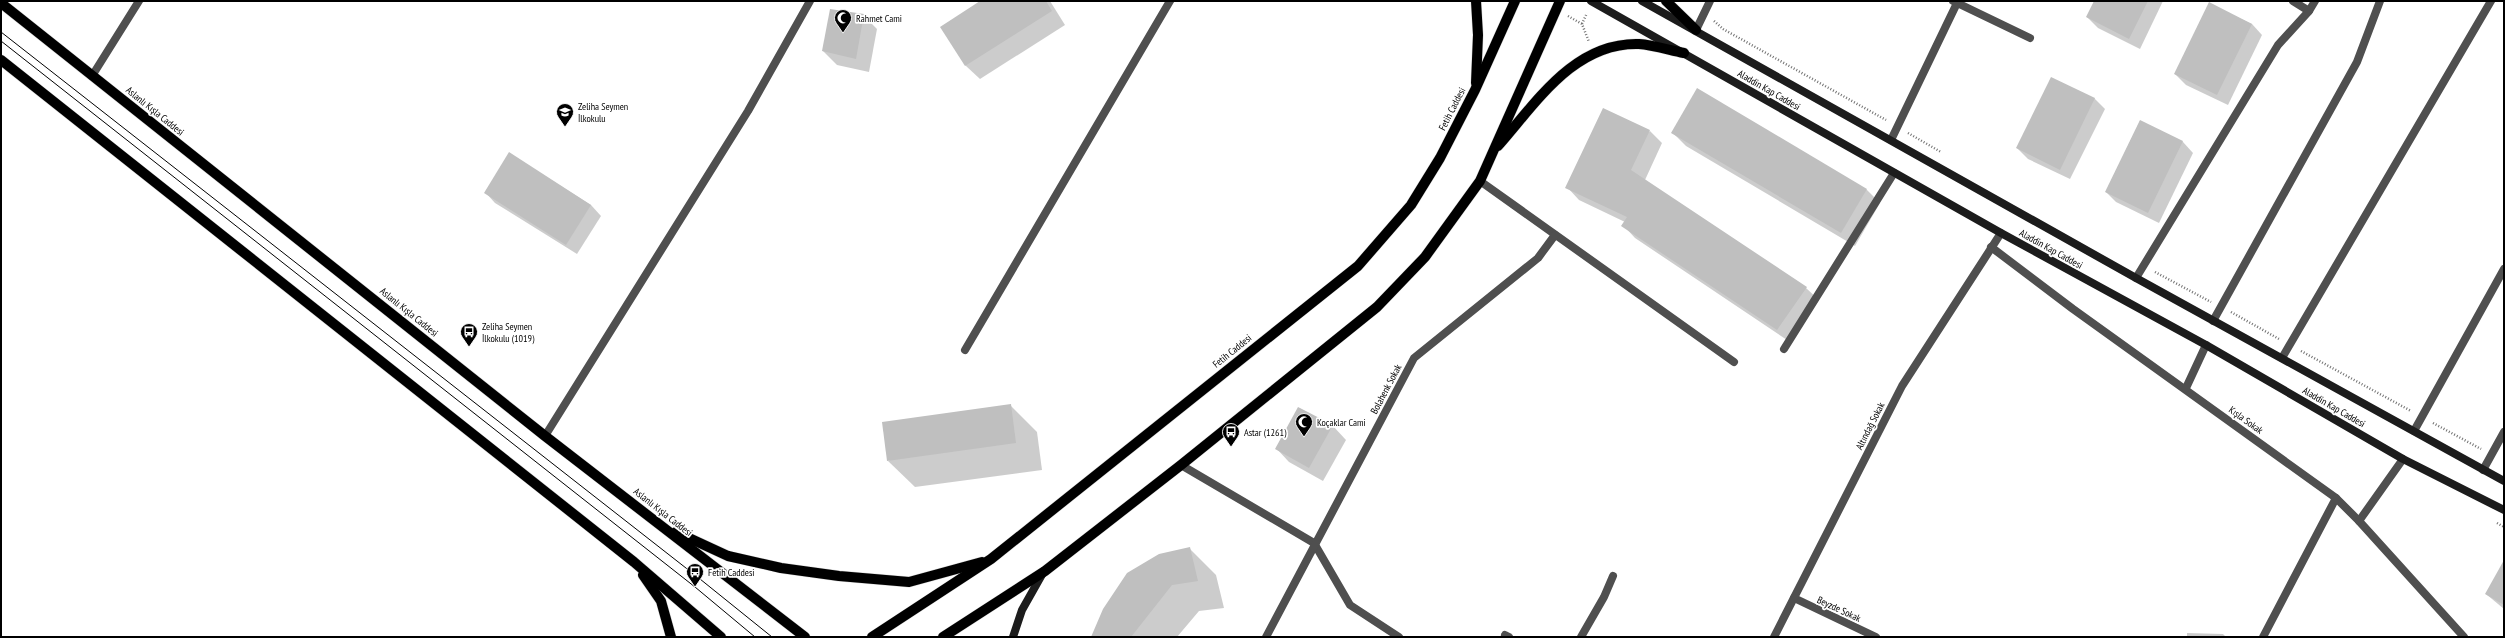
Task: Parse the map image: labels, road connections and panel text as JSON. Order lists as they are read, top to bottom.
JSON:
{
  "streets": {
    "main road": ["Fetih Caddesi", "Aslanlı Kışla Caddesi"],
    "street": [
      "Aladdin Kap Caddesi",
      "Bolahenk Sokak",
      "Kışla Sokak",
      "Altındağ Sokak",
      "Beyzde Sokak"
    ]
  },
  "crossings": [
    ["Aladdin Kap Caddesi", "Altındağ Sokak"],
    ["Kışla Sokak", "Altındağ Sokak"],
    ["Altındağ Sokak", "Beyzde Sokak"]
  ],
  "places": {
    "mosque": ["Rahmet Cami", "Koçaklar Cami"],
    "school or university": ["Zeliha Seymen İlkokulu"],
    "bus stop": ["Zeliha Seymen İlkokulu (1019)", "Astar (1261)", "Fetih Caddesi"]
  }
}
